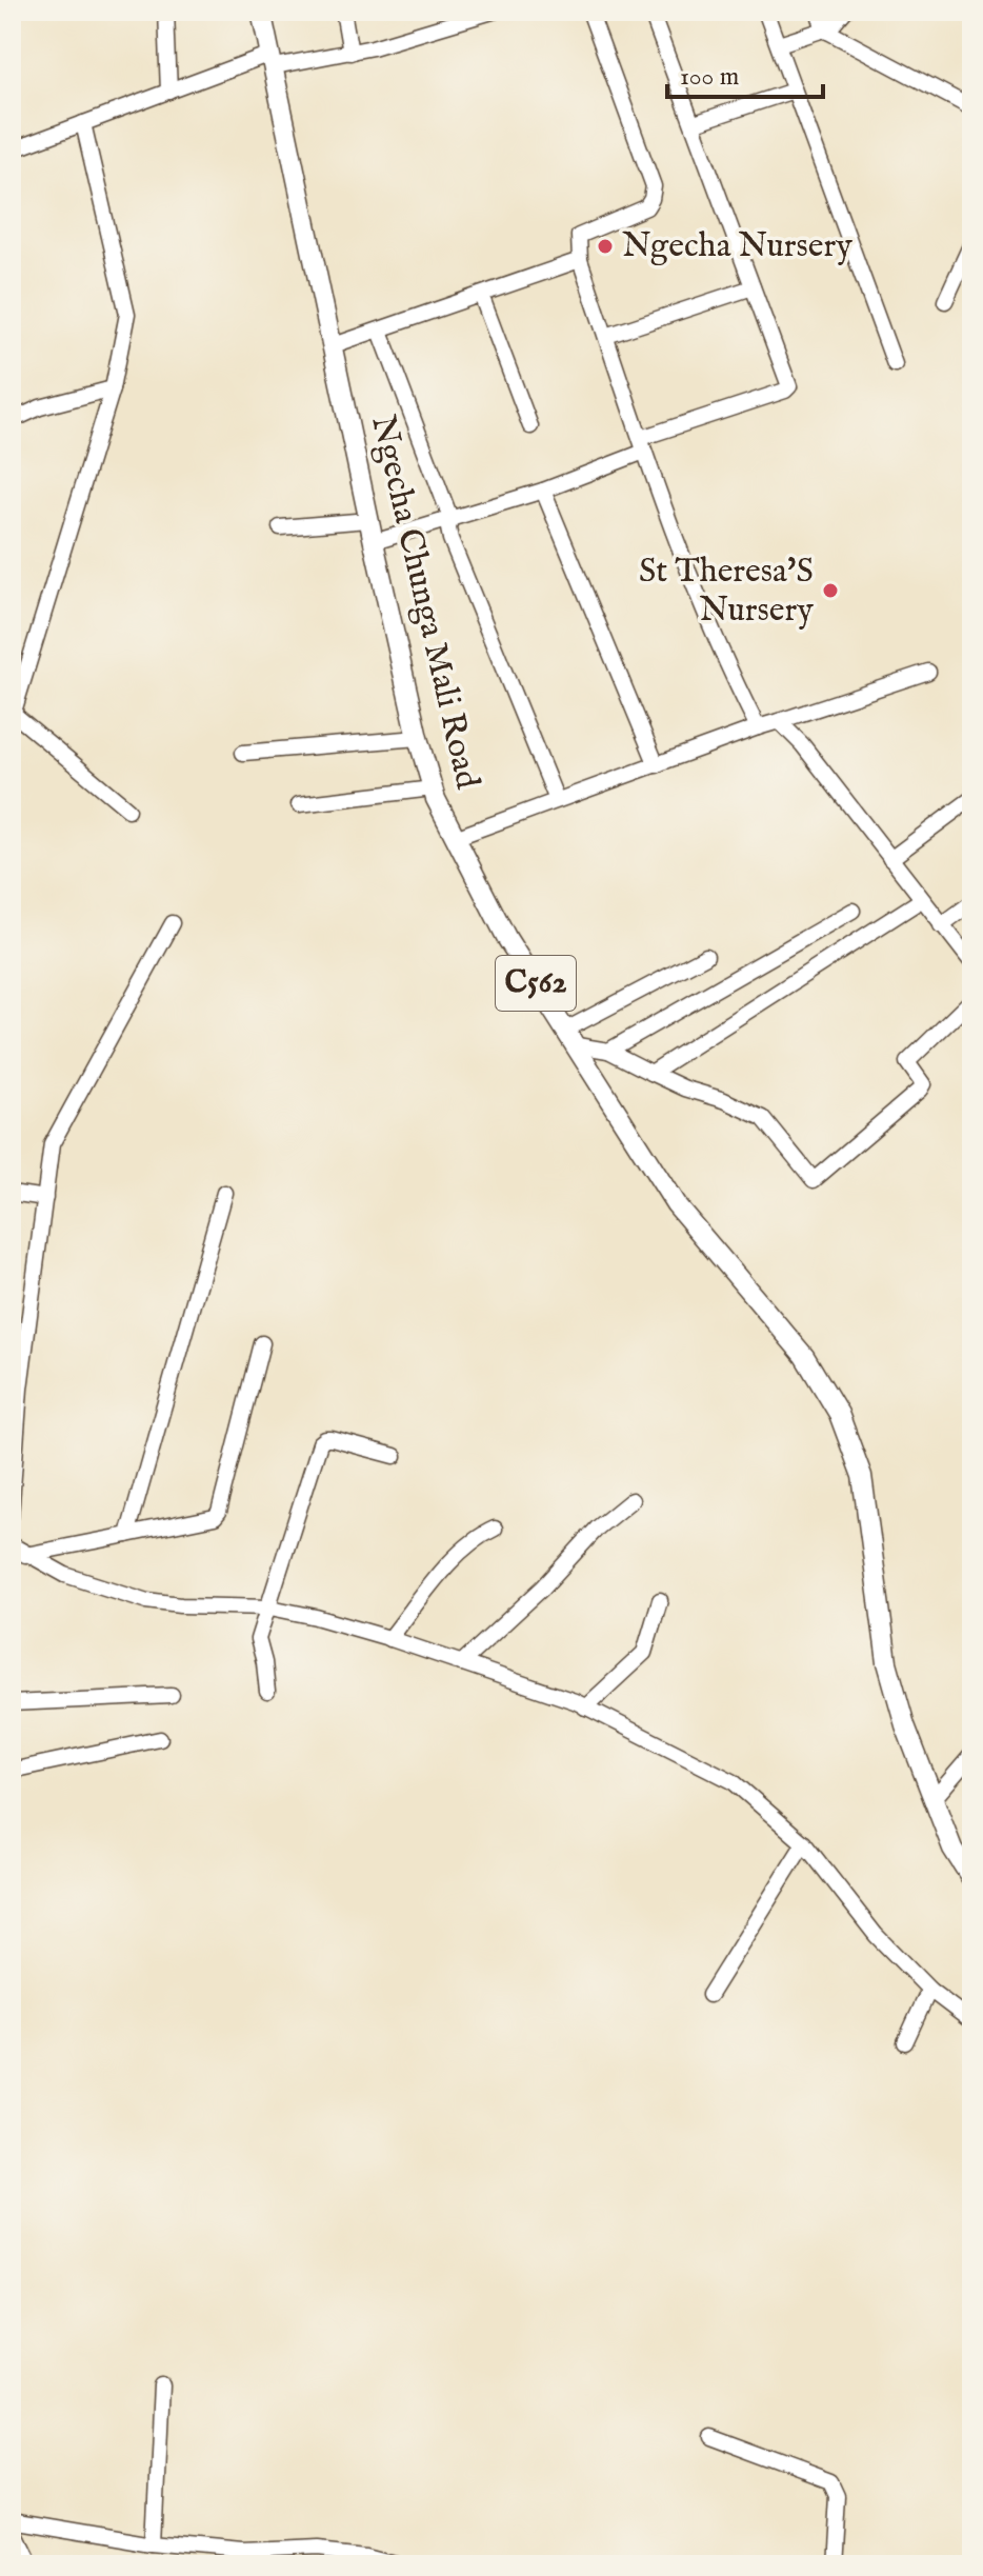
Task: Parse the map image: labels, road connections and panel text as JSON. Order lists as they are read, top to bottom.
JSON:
{
  "streets": {
    "main road": ["Ngecha Chunga Mali Road", "C562"]
  },
  "places": ["Ngecha Nursery", "St Theresa'S Nursery"],
  "scale_bar": "100 m"
}
